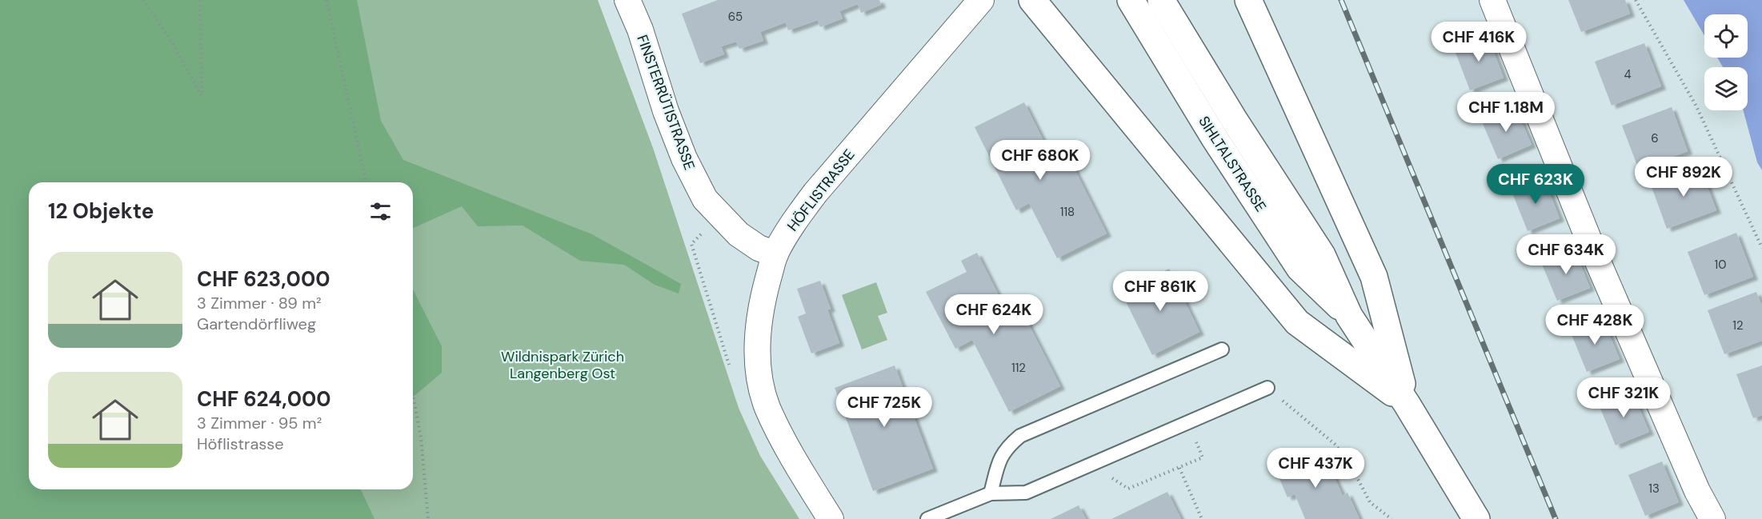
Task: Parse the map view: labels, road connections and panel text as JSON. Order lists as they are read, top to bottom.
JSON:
{
  "streets": {
    "main road": ["SIHLTALSTRASSE"],
    "street": ["FINSTERRÜTISTRASSE", "HÖFLISTRASSE"]
  },
  "crossings": [
    ["FINSTERRÜTISTRASSE", "HÖFLISTRASSE"]
  ],
  "parks": ["Wildnispark Zürich Langenberg Ost"],
  "house_numbers": [
    "65",
    "4",
    "6",
    "118",
    "10",
    "12",
    "112",
    "13"
  ],
  "page": {
    "price": [
      "CHF 416K",
      "CHF 1.18M",
      "CHF 680K",
      "CHF 892K",
      "CHF 623K",
      "CHF 634K",
      "CHF 861K",
      "CHF 624K",
      "CHF 428K",
      "CHF 321K",
      "CHF 725K",
      "CHF 437K"
    ],
    "heading": "12 Objekte",
    "list": [
      {
        "name": "CHF 623,000",
        "note": "3 Zimmer · 89 m² · Gartendörfliweg"
      },
      {
        "name": "CHF 624,000",
        "note": "3 Zimmer · 95 m² · Höflistrasse"
      }
    ]
  }
}
